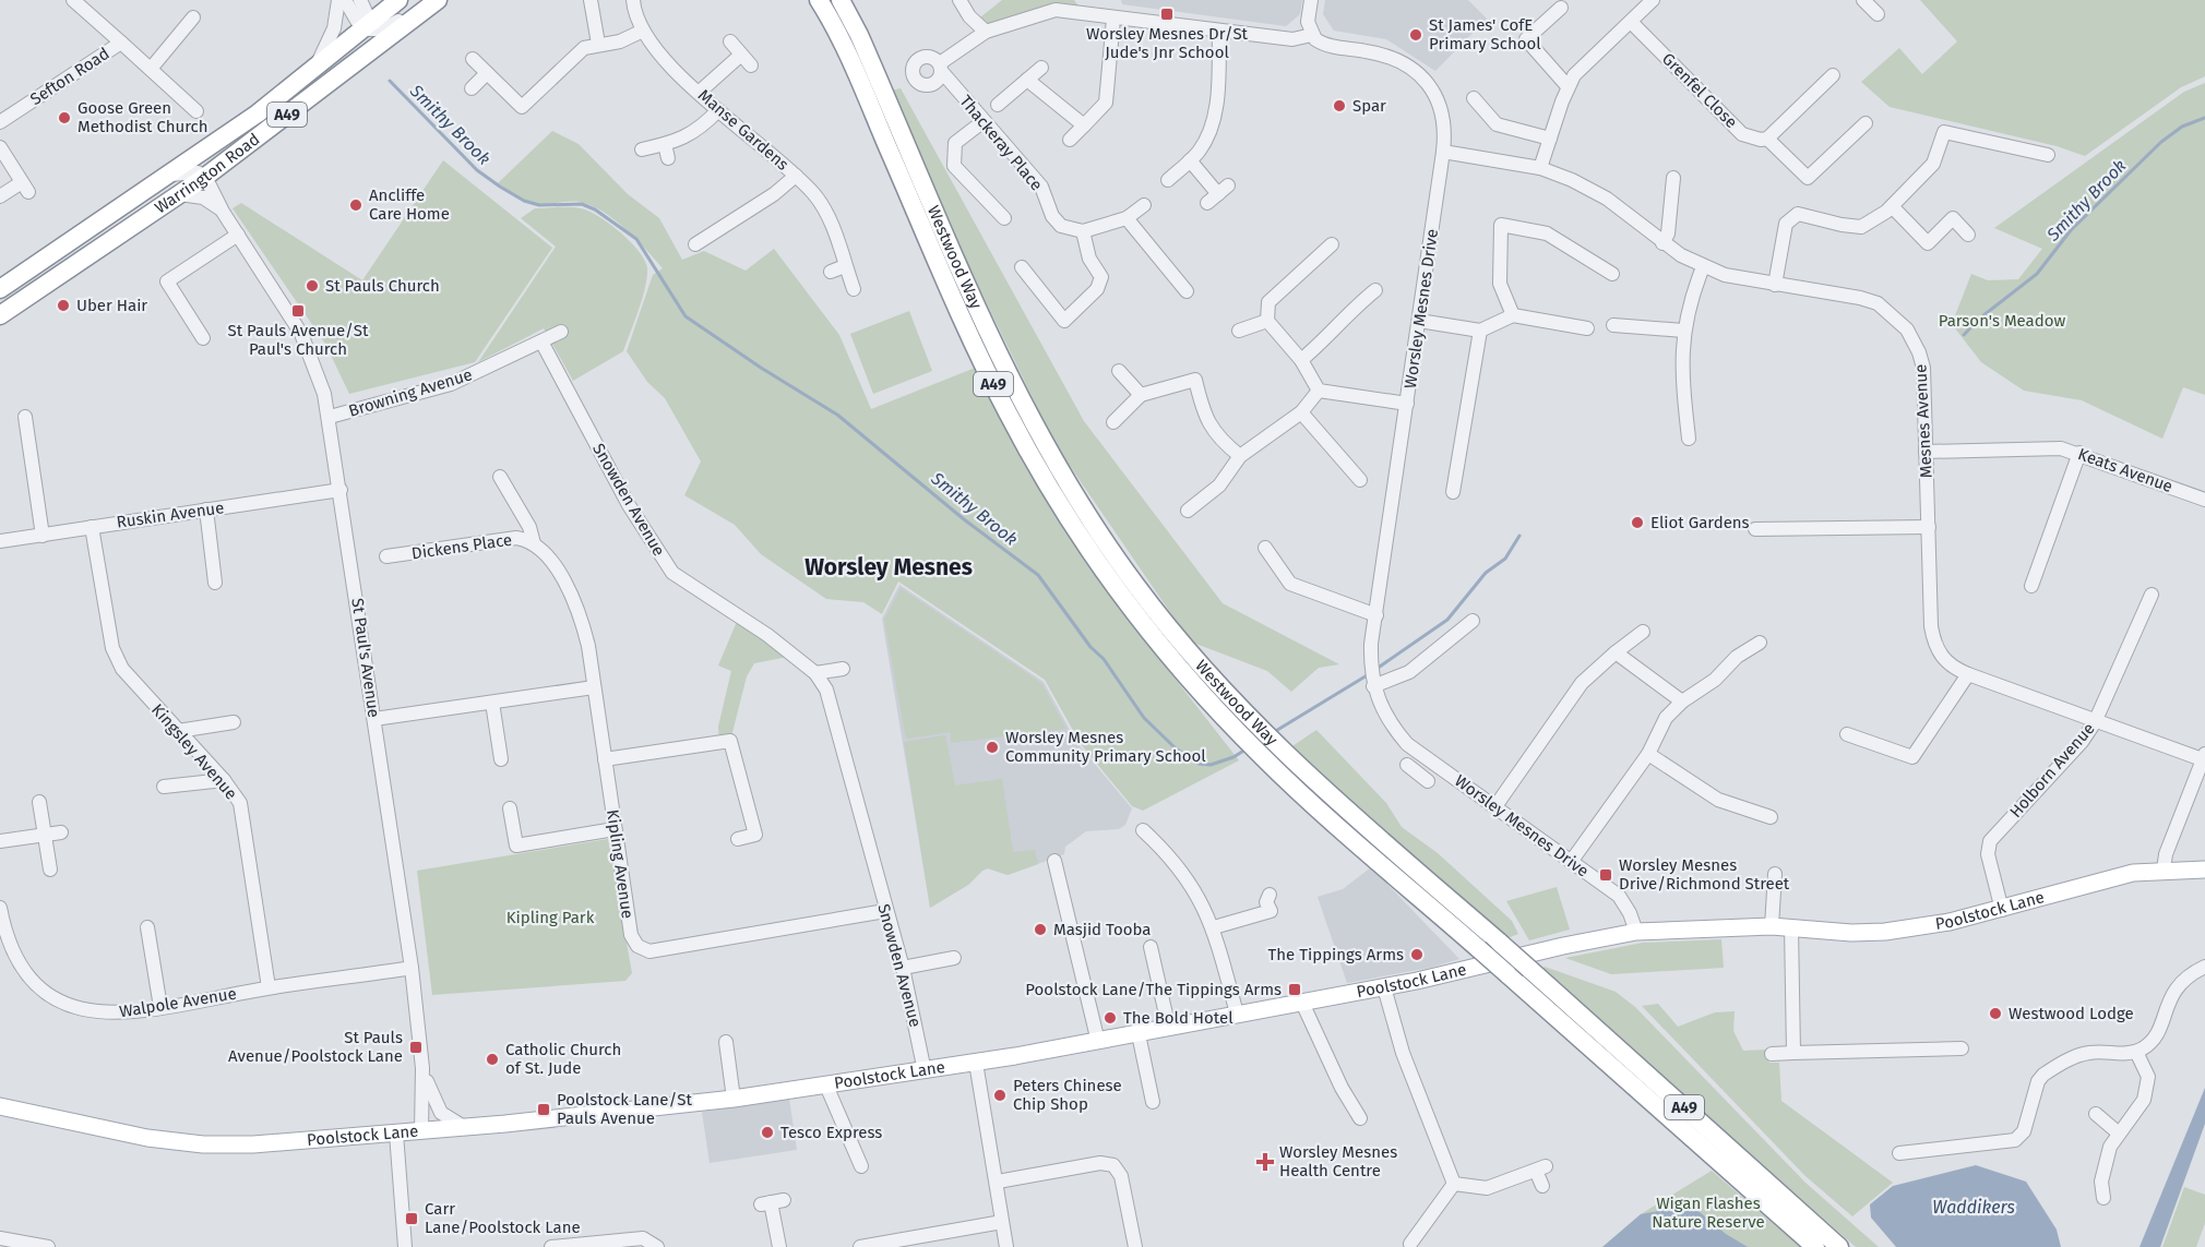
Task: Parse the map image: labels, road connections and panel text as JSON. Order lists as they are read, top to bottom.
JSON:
{
  "streets": {
    "highway": ["A49", "Warrington Road", "Westwood Way"],
    "main road": ["Poolstock Lane"],
    "street": [
      "Sefton Road",
      "Grenfel Close",
      "Manse Gardens",
      "Thackeray Place",
      "Worsley Mesnes Drive",
      "Browning Avenue",
      "Mesnes Avenue",
      "Keats Avenue",
      "Snowden Avenue",
      "Ruskin Avenue",
      "Dickens Place",
      "St Paul's Avenue",
      "Kingsley Avenue",
      "Holborn Avenue",
      "Kipling Avenue",
      "Walpole Avenue"
    ]
  },
  "crossings": [
    ["Thackeray Place", "Worsley Mesnes Drive"],
    ["Warrington Road", "St Paul's Avenue"],
    ["Worsley Mesnes Drive", "Mesnes Avenue"],
    ["Worsley Mesnes Drive", "Poolstock Lane"],
    ["Browning Avenue", "Snowden Avenue"],
    ["Browning Avenue", "St Paul's Avenue"],
    ["Mesnes Avenue", "Keats Avenue"],
    ["Mesnes Avenue", "Holborn Avenue"],
    ["Snowden Avenue", "Kipling Avenue"],
    ["Snowden Avenue", "Poolstock Lane"],
    ["Ruskin Avenue", "St Paul's Avenue"],
    ["Ruskin Avenue", "Kingsley Avenue"],
    ["Dickens Place", "Kipling Avenue"],
    ["St Paul's Avenue", "Poolstock Lane"],
    ["St Paul's Avenue", "Walpole Avenue"],
    ["Kingsley Avenue", "Walpole Avenue"],
    ["Holborn Avenue", "Poolstock Lane"]
  ],
  "districts": ["Worsley Mesnes"],
  "water": ["Smithy Brook", "Waddikers"],
  "parks": ["Parson's Meadow", "Kipling Park", "Wigan Flashes Nature Reserve"],
  "places": {
    "transit": [
      "Worsley Mesnes Dr/St Jude's Jnr School",
      "St Pauls Avenue/St Paul's Church",
      "Worsley Mesnes Drive/Richmond Street",
      "Poolstock Lane/The Tippings Arms",
      "St Pauls Avenue/Poolstock Lane",
      "Poolstock Lane/St Pauls Avenue",
      "Carr Lane/Poolstock Lane"
    ],
    "other": [
      "St James' CofE Primary School",
      "Spar",
      "Goose Green Methodist Church",
      "Ancliffe Care Home",
      "St Pauls Church",
      "Uber Hair",
      "Eliot Gardens",
      "Worsley Mesnes Community Primary School",
      "Masjid Tooba",
      "The Tippings Arms",
      "Westwood Lodge",
      "The Bold Hotel",
      "Catholic Church of St. Jude",
      "Peters Chinese Chip Shop",
      "Tesco Express"
    ],
    "health": ["Worsley Mesnes Health Centre"]
  }
}
